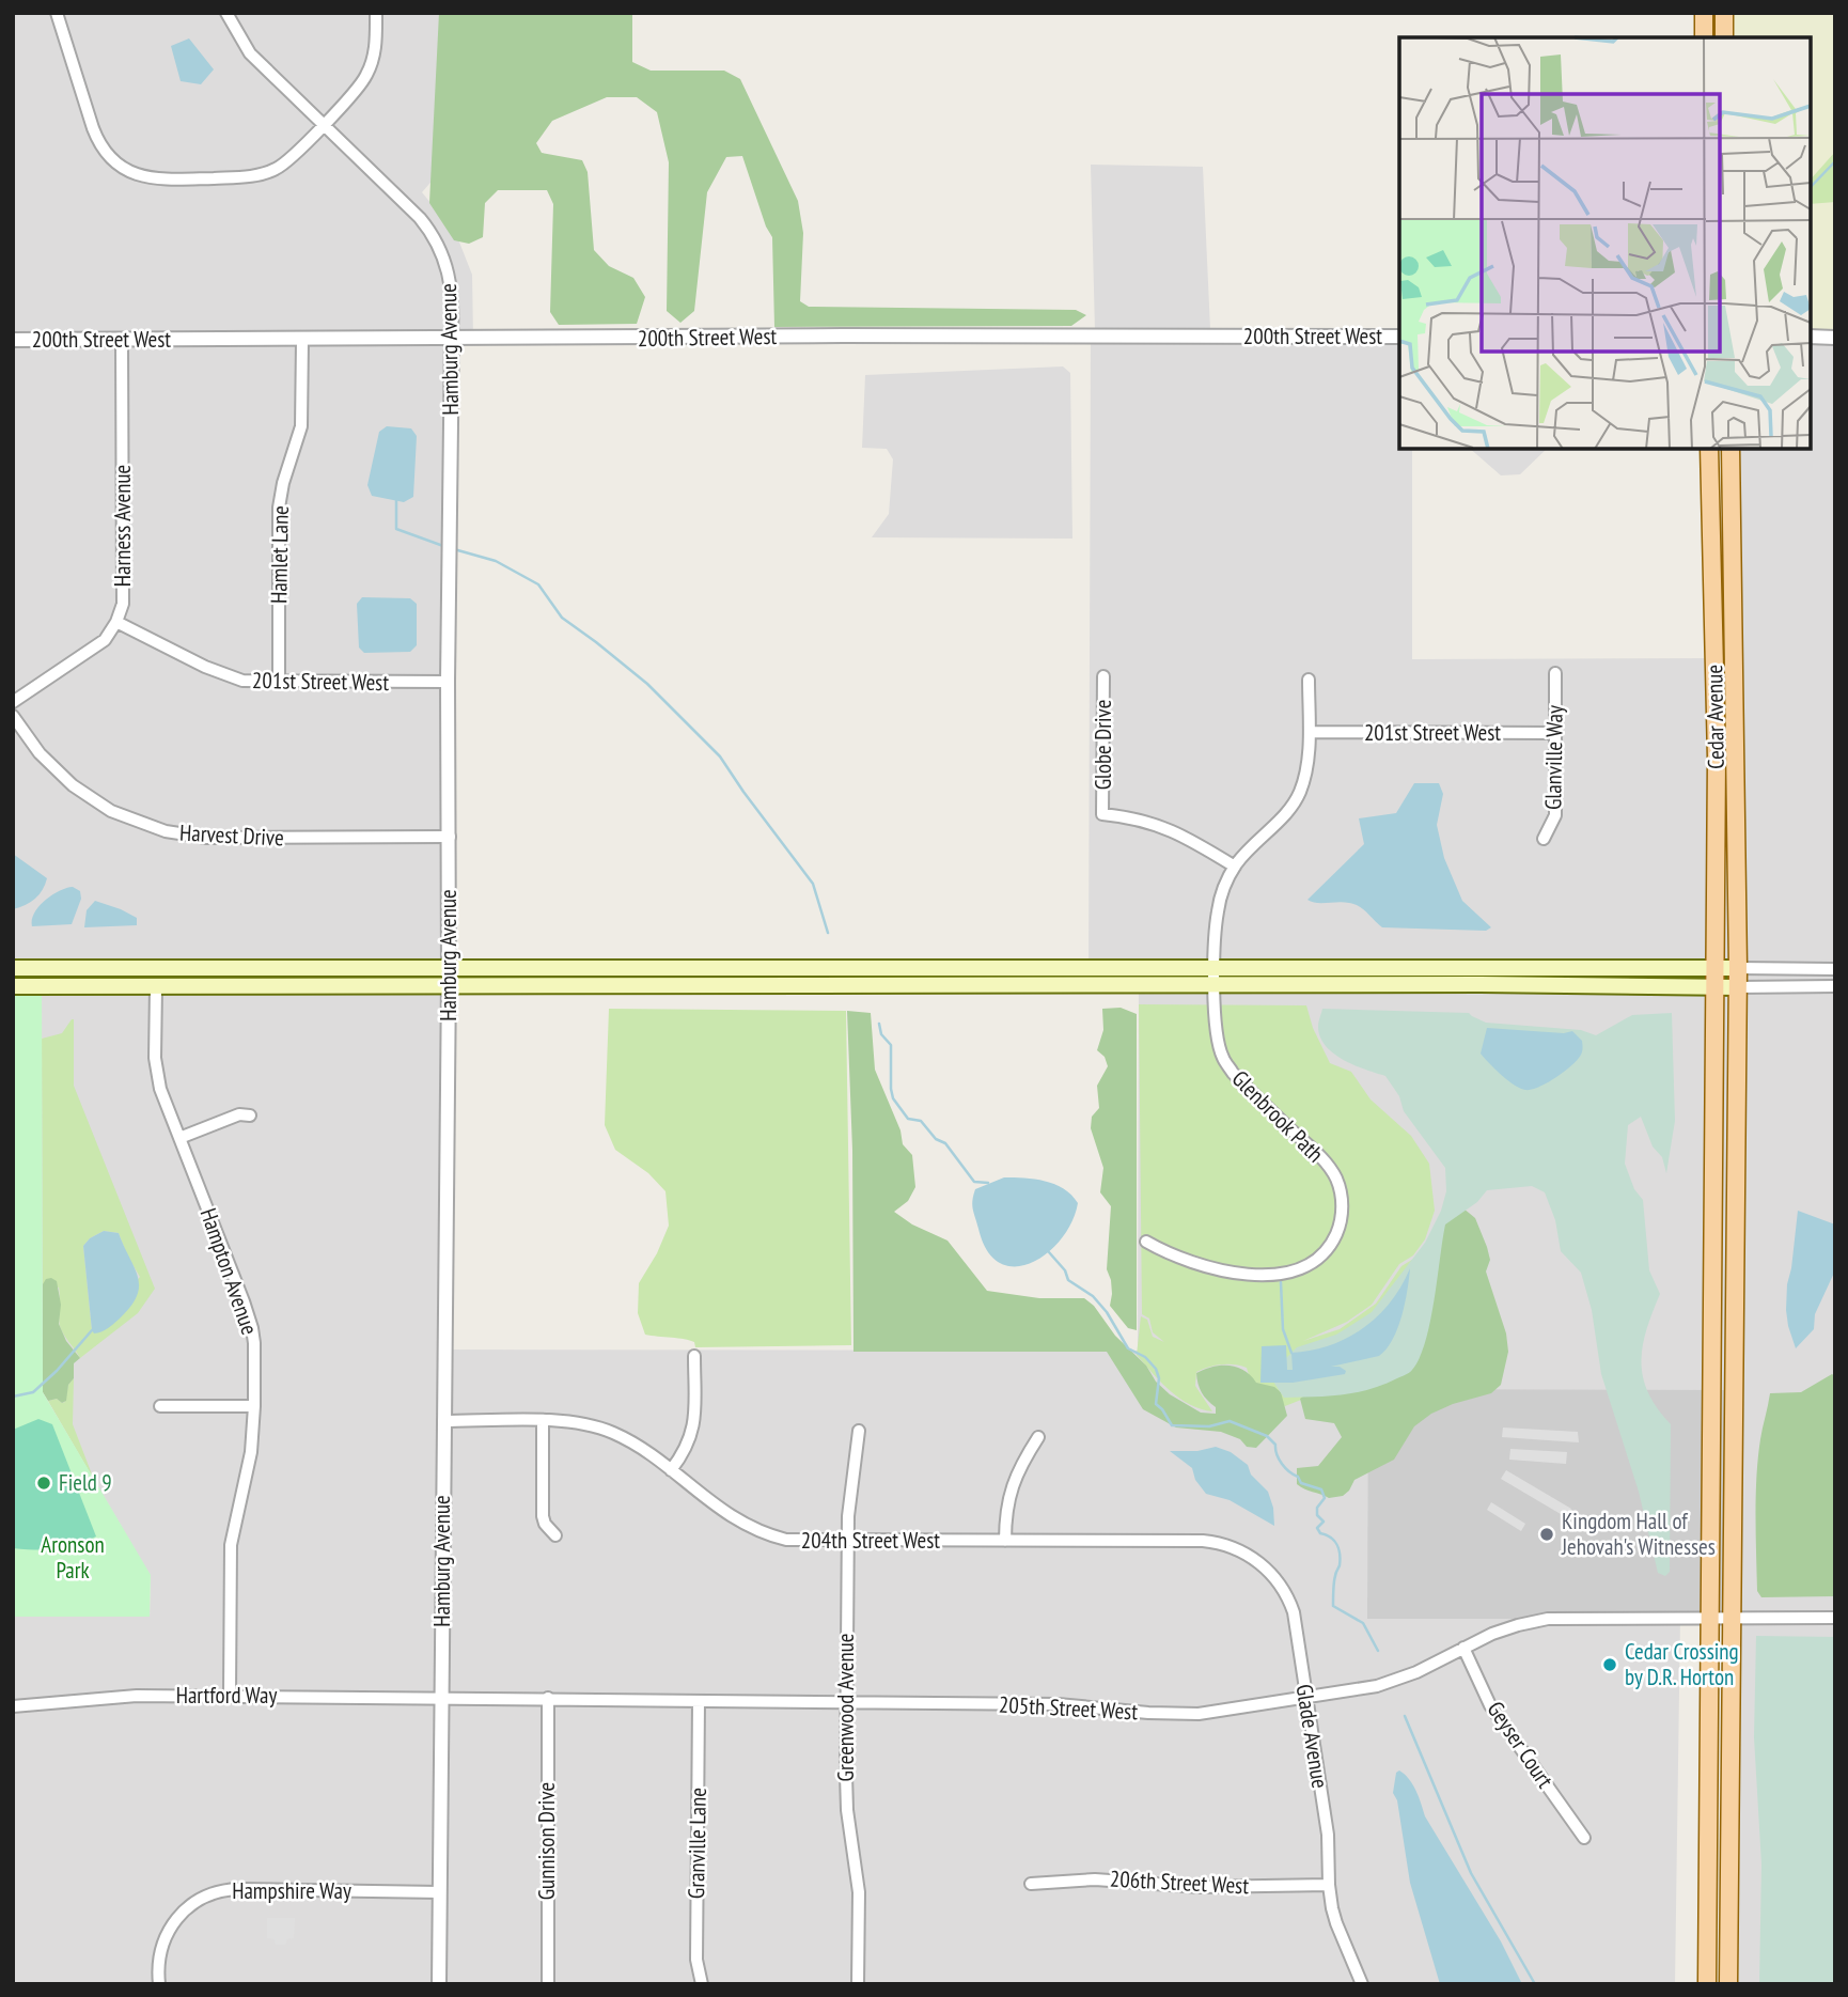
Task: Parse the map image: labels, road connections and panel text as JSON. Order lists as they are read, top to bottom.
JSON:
{
  "streets": {
    "main road": ["Cedar Avenue"],
    "street": [
      "200th Street West",
      "Hamburg Avenue",
      "Harness Avenue",
      "Hamlet Lane",
      "201st Street West",
      "Globe Drive",
      "Glanville Way",
      "Harvest Drive",
      "Glenbrook Path",
      "Hampton Avenue",
      "204th Street West",
      "Hartford Way",
      "Greenwood Avenue",
      "205th Street West",
      "Glade Avenue",
      "Geyser Court",
      "Gunnison Drive",
      "Granville Lane",
      "206th Street West",
      "Hampshire Way"
    ]
  },
  "crossings": [
    ["200th Street West", "Hamburg Avenue"],
    ["200th Street West", "Harness Avenue"],
    ["200th Street West", "Hamlet Lane"],
    ["Hamburg Avenue", "201st Street West"],
    ["Hamburg Avenue", "Harvest Drive"],
    ["Hamburg Avenue", "204th Street West"],
    ["Hamburg Avenue", "Hartford Way"],
    ["Hamburg Avenue", "205th Street West"],
    ["Hamburg Avenue", "Hampshire Way"],
    ["Harness Avenue", "201st Street West"],
    ["Hamlet Lane", "201st Street West"],
    ["201st Street West", "Glanville Way"],
    ["201st Street West", "Glenbrook Path"],
    ["Cedar Avenue", "205th Street West"],
    ["Globe Drive", "Glenbrook Path"],
    ["Hampton Avenue", "Hartford Way"],
    ["204th Street West", "Greenwood Avenue"],
    ["204th Street West", "Glade Avenue"],
    ["Hartford Way", "205th Street West"],
    ["Greenwood Avenue", "205th Street West"],
    ["205th Street West", "Glade Avenue"],
    ["205th Street West", "Geyser Court"],
    ["205th Street West", "Gunnison Drive"],
    ["205th Street West", "Granville Lane"],
    ["Glade Avenue", "206th Street West"]
  ],
  "parks": ["Aronson Park"],
  "places": ["Field 9", "Kingdom Hall of Jehovah's Witnesses", "Cedar Crossing by D.R. Horton"]
}
